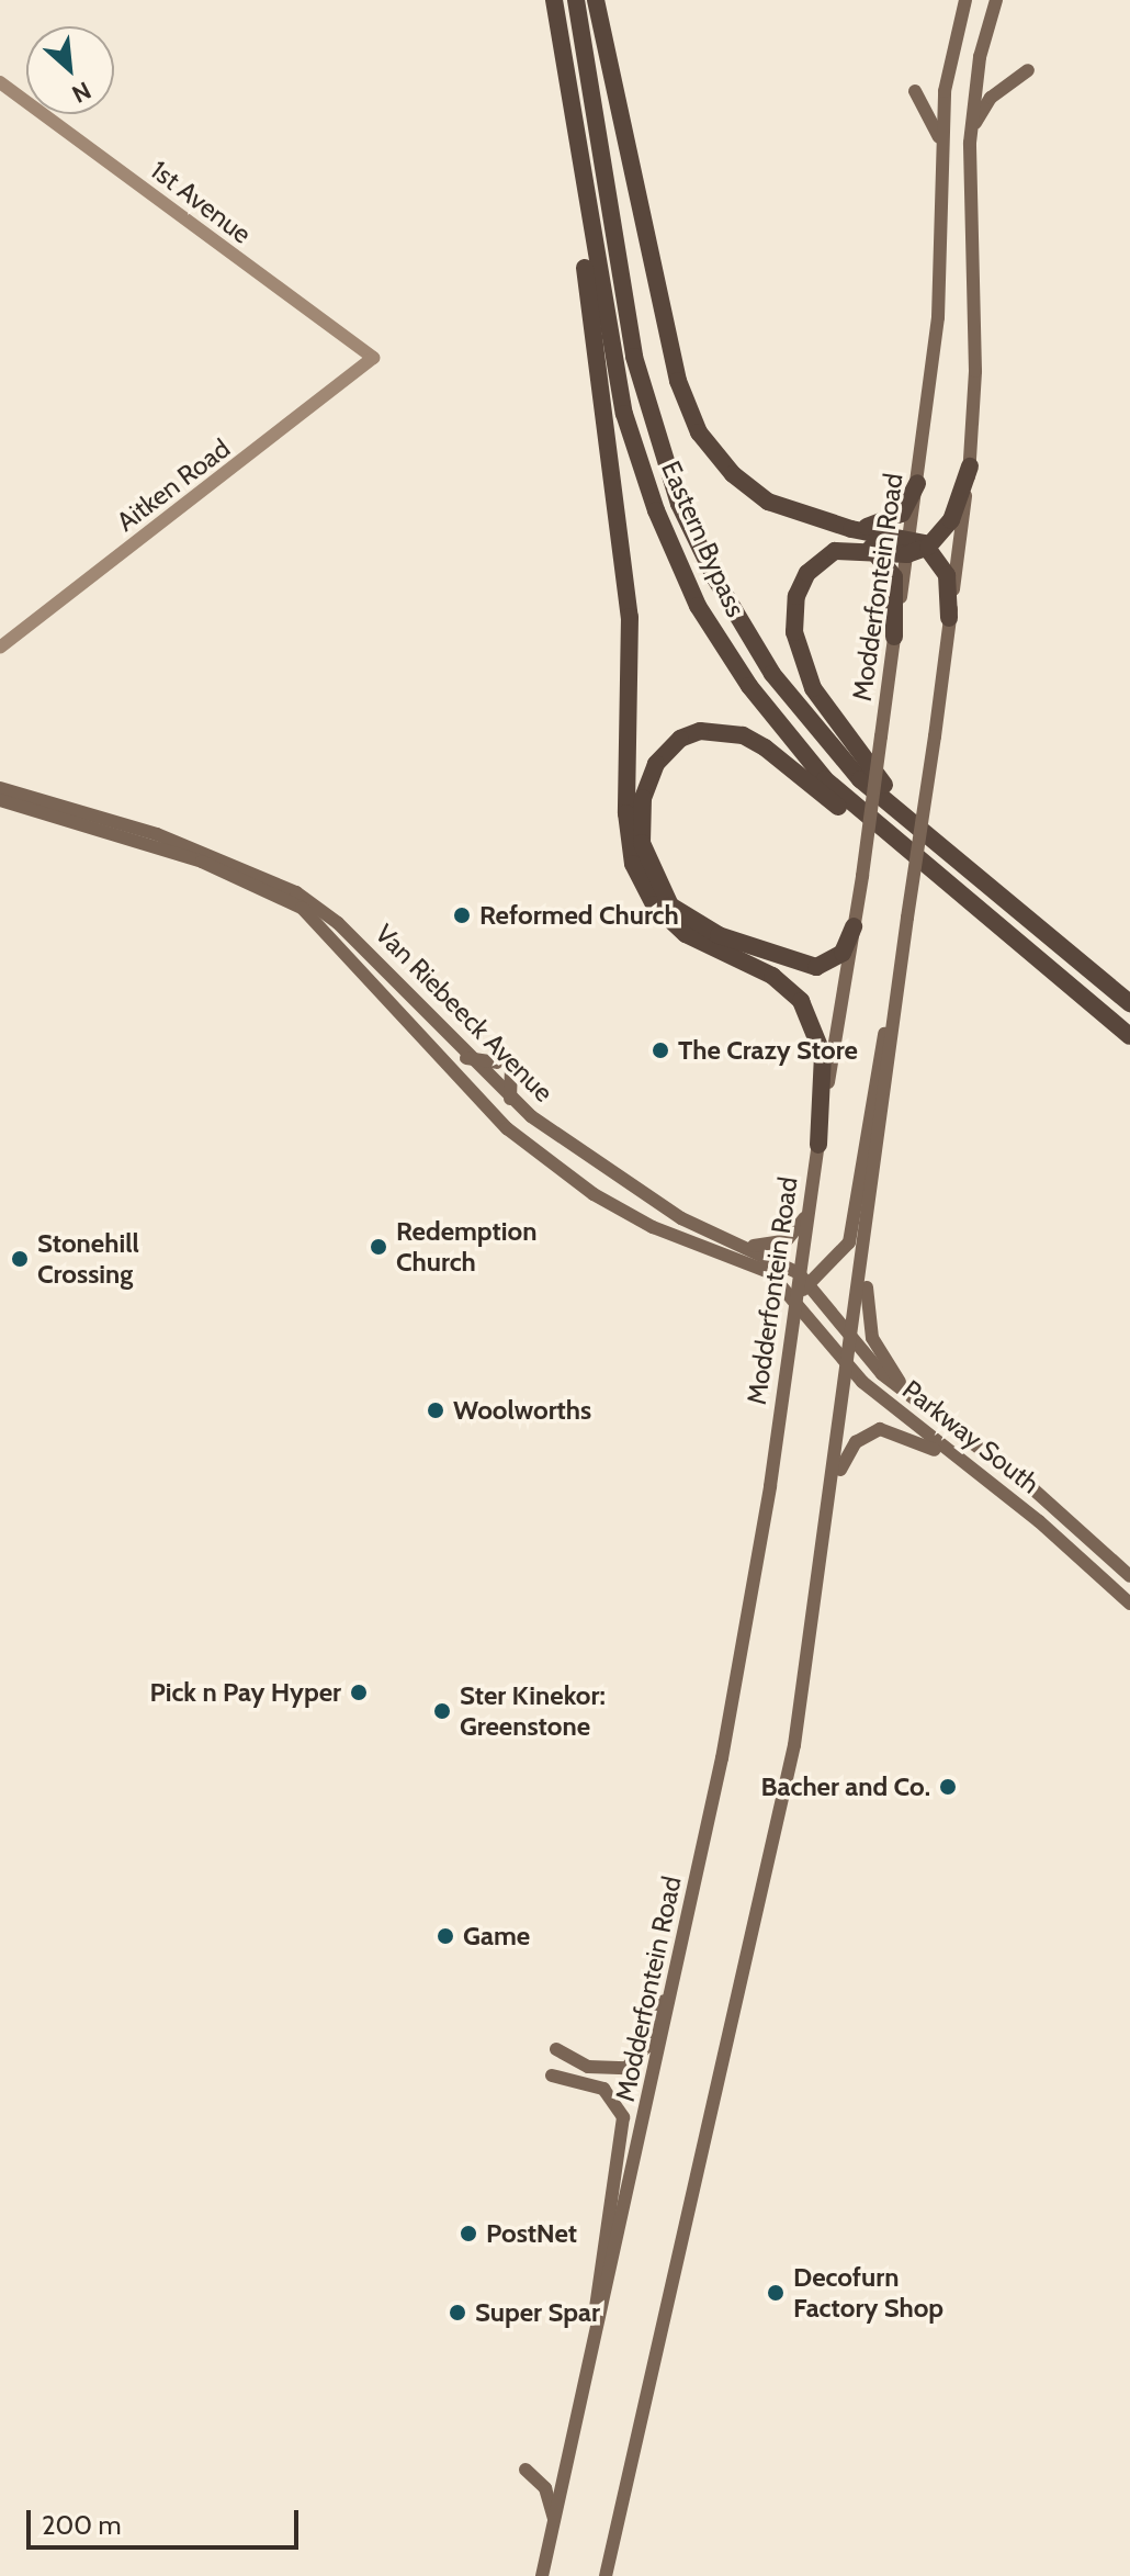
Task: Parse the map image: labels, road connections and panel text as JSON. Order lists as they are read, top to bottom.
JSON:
{
  "streets": {
    "highway": ["Eastern Bypass"],
    "main road": [
      "1st Avenue",
      "Aitken Road",
      "Modderfontein Road",
      "Van Riebeeck Avenue",
      "Parkway South"
    ]
  },
  "crossings": [
    ["1st Avenue", "Aitken Road"],
    ["Modderfontein Road", "Van Riebeeck Avenue"],
    ["Modderfontein Road", "Parkway South"],
    ["Van Riebeeck Avenue", "Parkway South"]
  ],
  "places": [
    "Reformed Church",
    "The Crazy Store",
    "Redemption Church",
    "Stonehill Crossing",
    "Woolworths",
    "Pick n Pay Hyper",
    "Ster Kinekor: Greenstone",
    "Bacher and Co.",
    "Game",
    "PostNet",
    "Decofurn Factory Shop",
    "Super Spar"
  ],
  "scale_bar": "200 m",
  "north": "bottom right"
}
